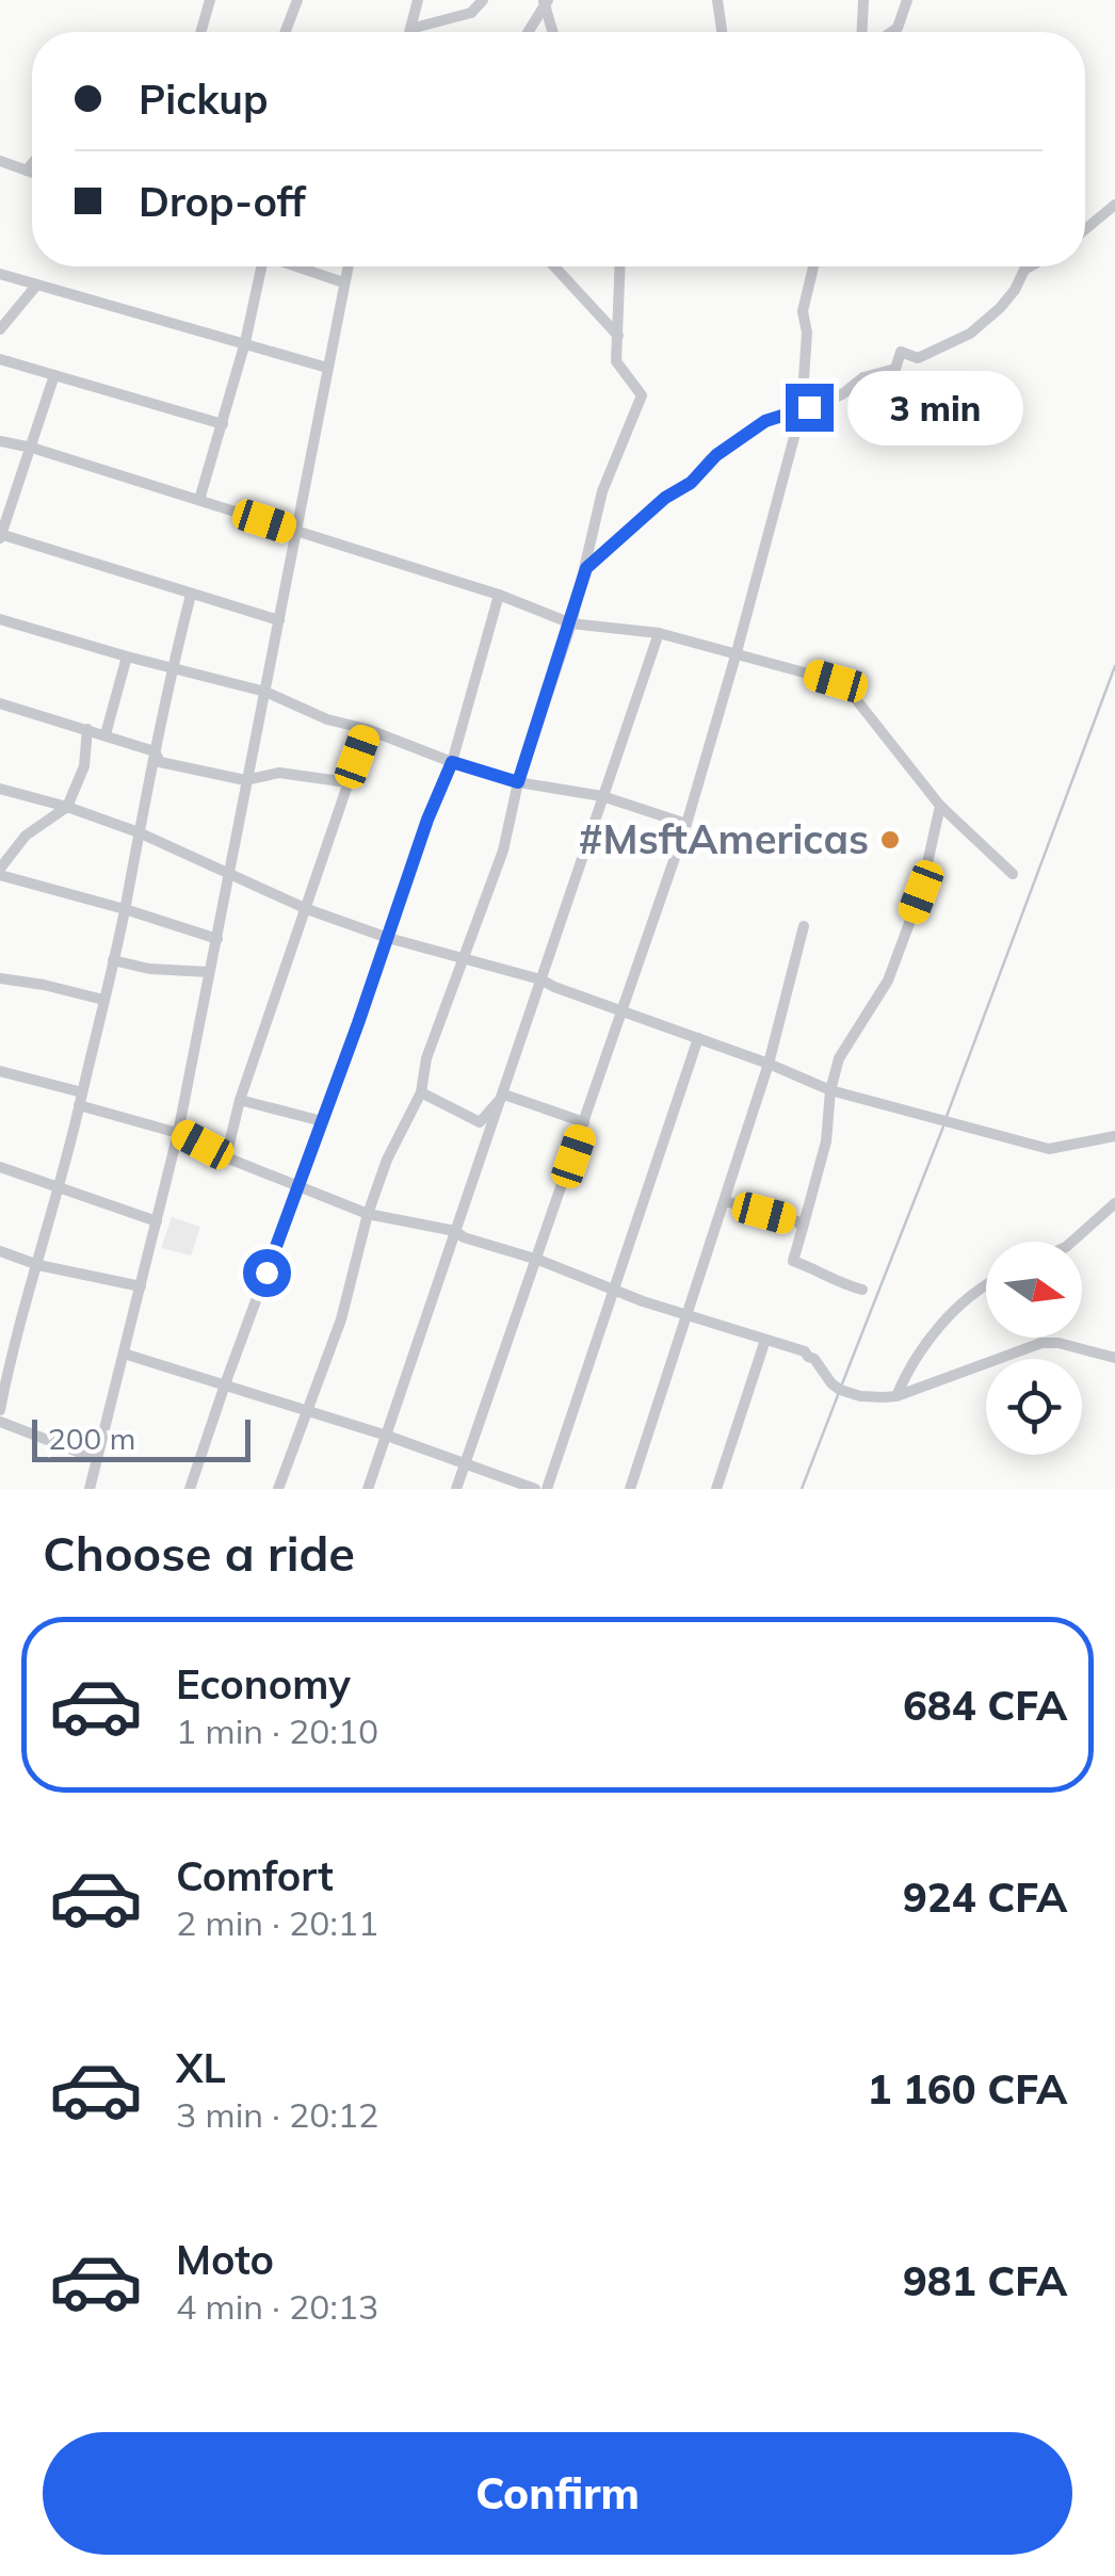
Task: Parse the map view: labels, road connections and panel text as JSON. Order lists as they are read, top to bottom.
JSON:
{
  "places": ["#MsftAmericas"],
  "scale_bar": "200 m",
  "north": "right",
  "page": {
    "banner": ["Pickup", "Drop-off"],
    "bubble": "3 min",
    "scale": "200 m",
    "heading": "Choose a ride",
    "list": [
      {
        "name": "Economy",
        "note": "1 min · 20:10",
        "value": "684 CFA"
      },
      {
        "name": "Comfort",
        "note": "2 min · 20:11",
        "value": "924 CFA"
      },
      {
        "name": "XL",
        "note": "3 min · 20:12",
        "value": "1 160 CFA"
      },
      {
        "name": "Moto",
        "note": "4 min · 20:13",
        "value": "981 CFA"
      }
    ],
    "buttons": "Confirm"
  }
}
